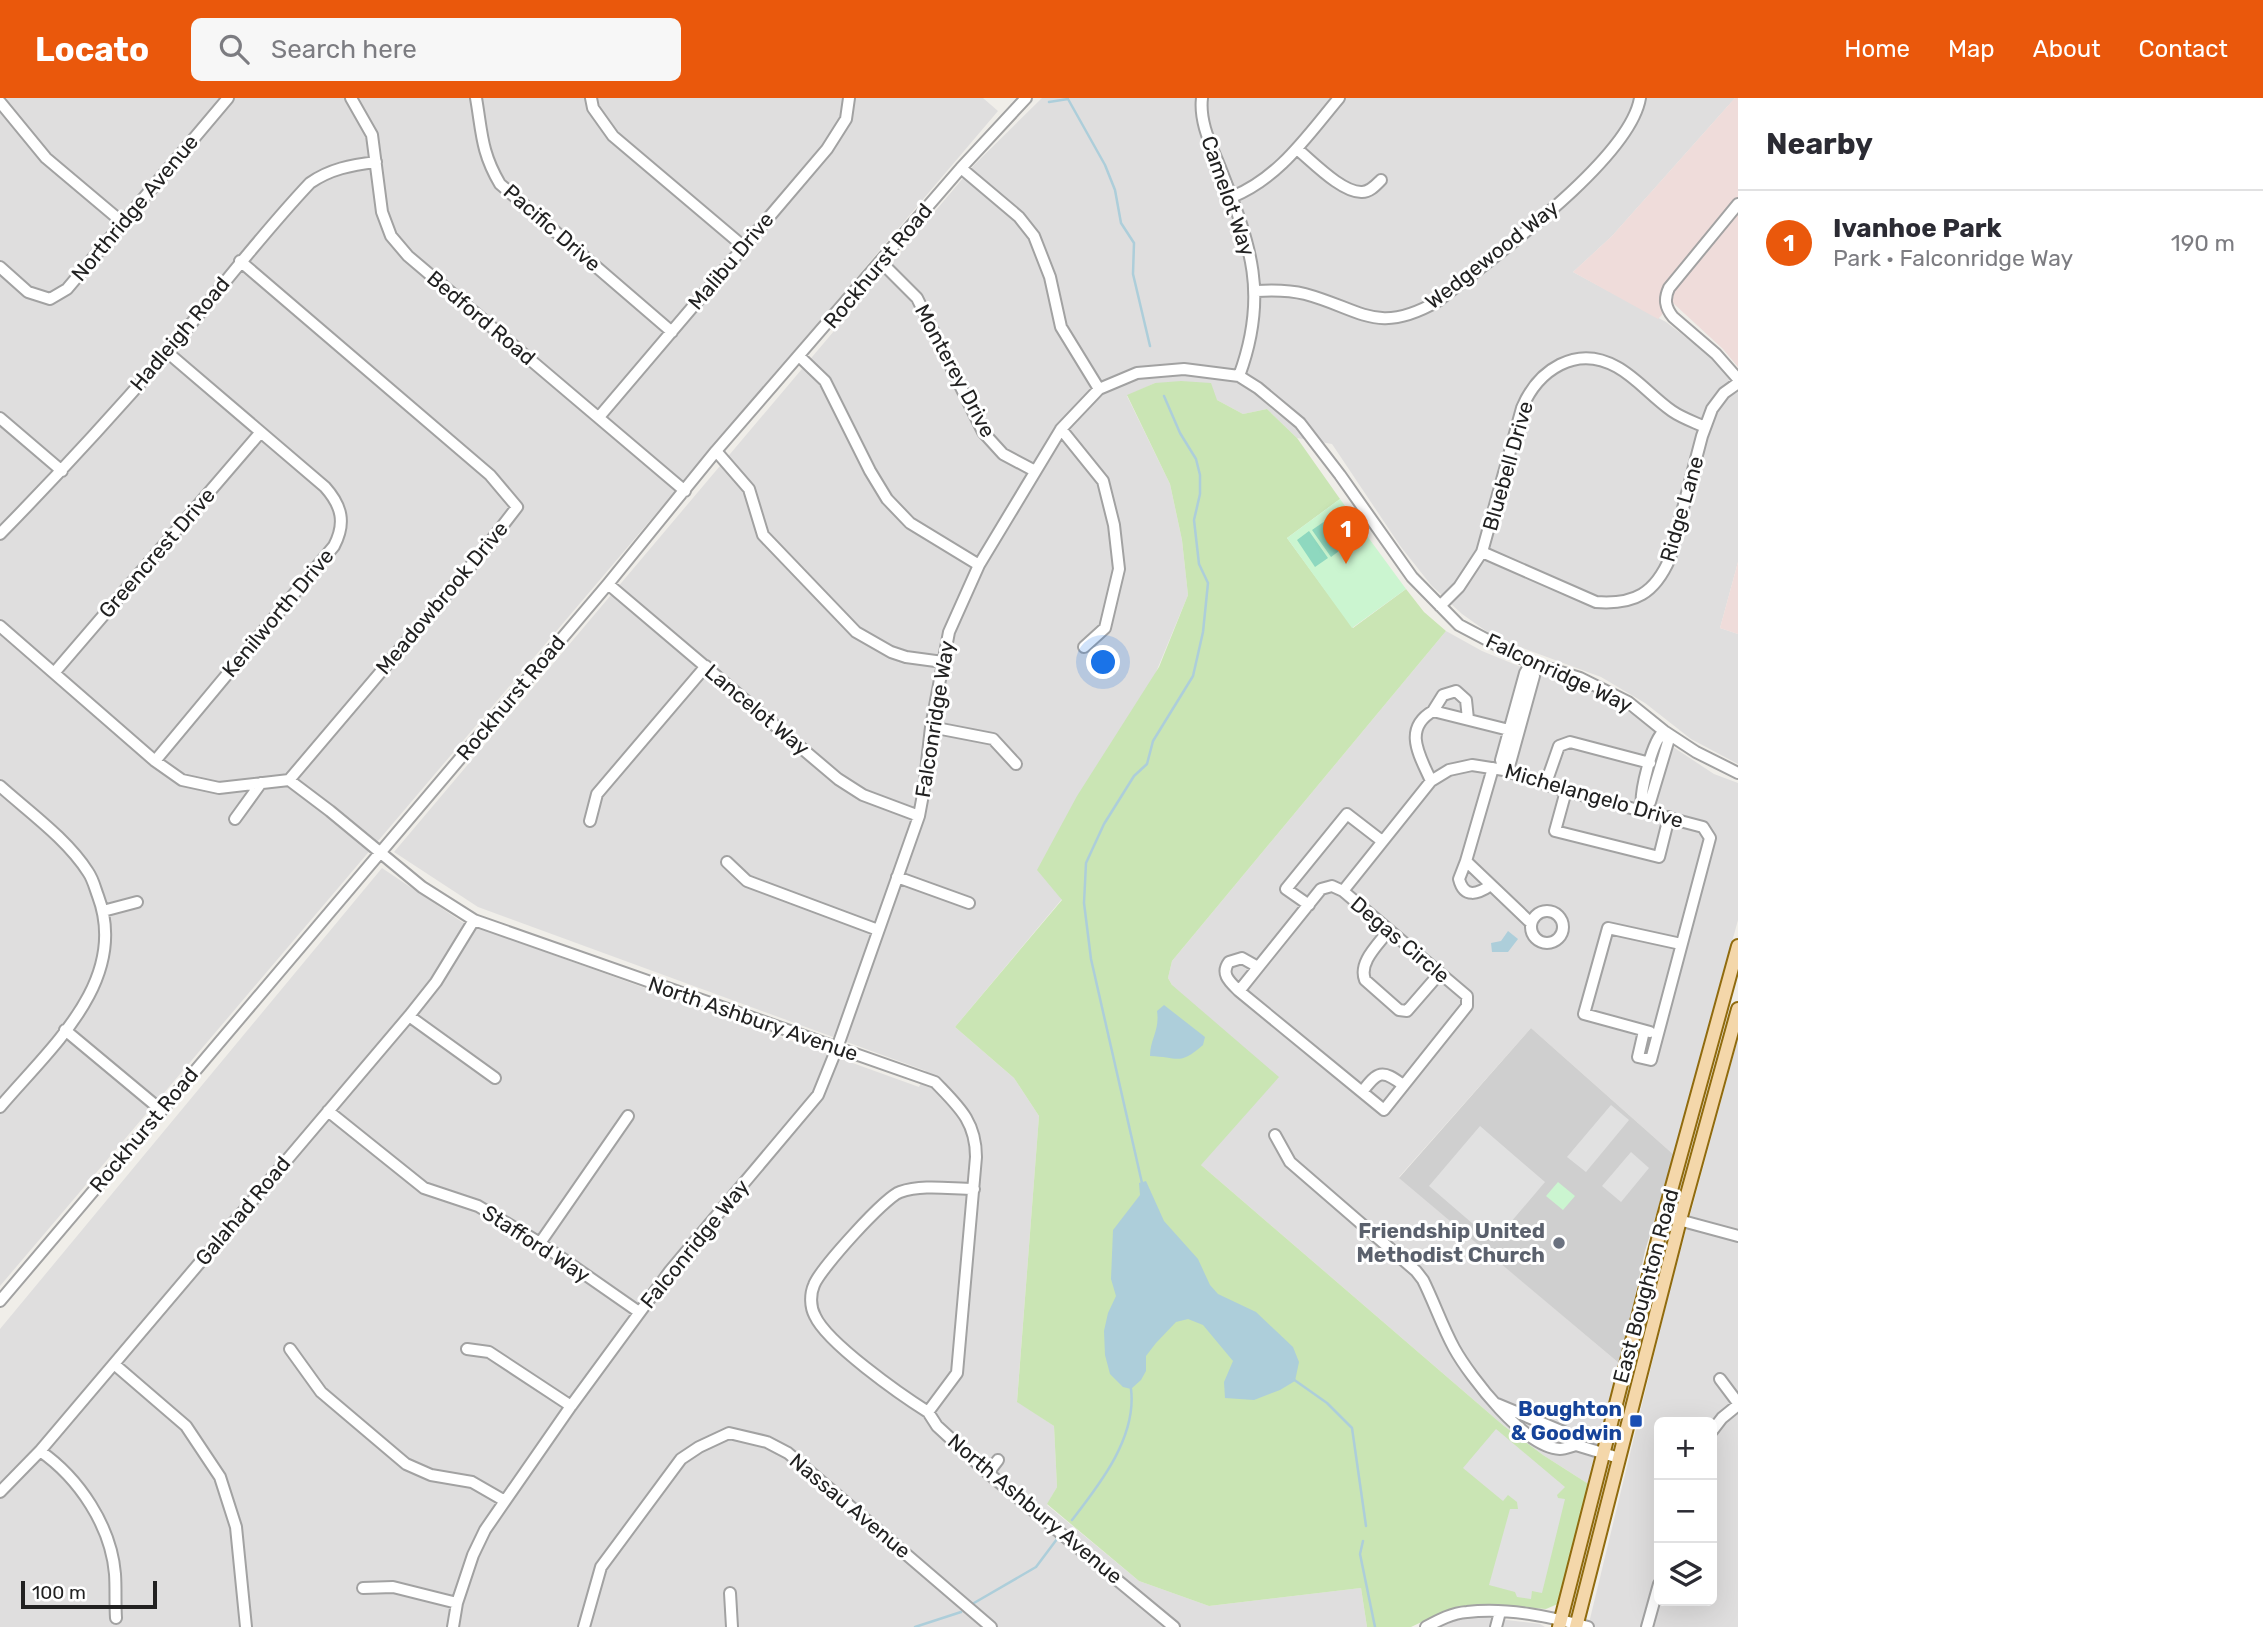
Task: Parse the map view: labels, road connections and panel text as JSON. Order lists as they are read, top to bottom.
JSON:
{
  "streets": {
    "main road": ["East Boughton Road"],
    "street": [
      "Camelot Way",
      "Northridge Avenue",
      "Pacific Drive",
      "Wedgewood Way",
      "Malibu Drive",
      "Rockhurst Road",
      "Bedford Road",
      "Hadleigh Road",
      "Monterey Drive",
      "Bluebell Drive",
      "Ridge Lane",
      "Greencrest Drive",
      "Meadowbrook Drive",
      "Kenilworth Drive",
      "Falconridge Way",
      "Lancelot Way",
      "Michelangelo Drive",
      "Degas Circle",
      "North Ashbury Avenue",
      "Galahad Road",
      "Stafford Way",
      "Nassau Avenue"
    ]
  },
  "crossings": [
    ["Camelot Way", "Wedgewood Way"],
    ["Camelot Way", "Falconridge Way"],
    ["Pacific Drive", "Malibu Drive"],
    ["Malibu Drive", "Bedford Road"],
    ["Rockhurst Road", "Bedford Road"],
    ["Rockhurst Road", "Monterey Drive"],
    ["Rockhurst Road", "Lancelot Way"],
    ["Rockhurst Road", "North Ashbury Avenue"],
    ["Bedford Road", "Hadleigh Road"],
    ["Hadleigh Road", "Meadowbrook Drive"],
    ["Hadleigh Road", "Kenilworth Drive"],
    ["Monterey Drive", "Falconridge Way"],
    ["Bluebell Drive", "Ridge Lane"],
    ["Bluebell Drive", "Falconridge Way"],
    ["Greencrest Drive", "Kenilworth Drive"],
    ["Meadowbrook Drive", "North Ashbury Avenue"],
    ["Falconridge Way", "Lancelot Way"],
    ["Falconridge Way", "North Ashbury Avenue"],
    ["Falconridge Way", "Stafford Way"],
    ["Michelangelo Drive", "Degas Circle"],
    ["North Ashbury Avenue", "Galahad Road"],
    ["Galahad Road", "Stafford Way"]
  ],
  "places": {
    "other": ["Friendship United Methodist Church"],
    "transit": ["Boughton & Goodwin"]
  },
  "scale_bar": "100 m",
  "page": {
    "header": "Locato",
    "search": "Search here",
    "nav": [
      "Home",
      "Map",
      "About",
      "Contact"
    ],
    "heading": "Nearby",
    "list": [
      {
        "mark": "1",
        "name": "Ivanhoe Park",
        "note": "Park · Falconridge Way",
        "value": "190 m"
      }
    ],
    "pins": "1",
    "map_buttons": ["+", "−"],
    "scale": "100 m"
  }
}
